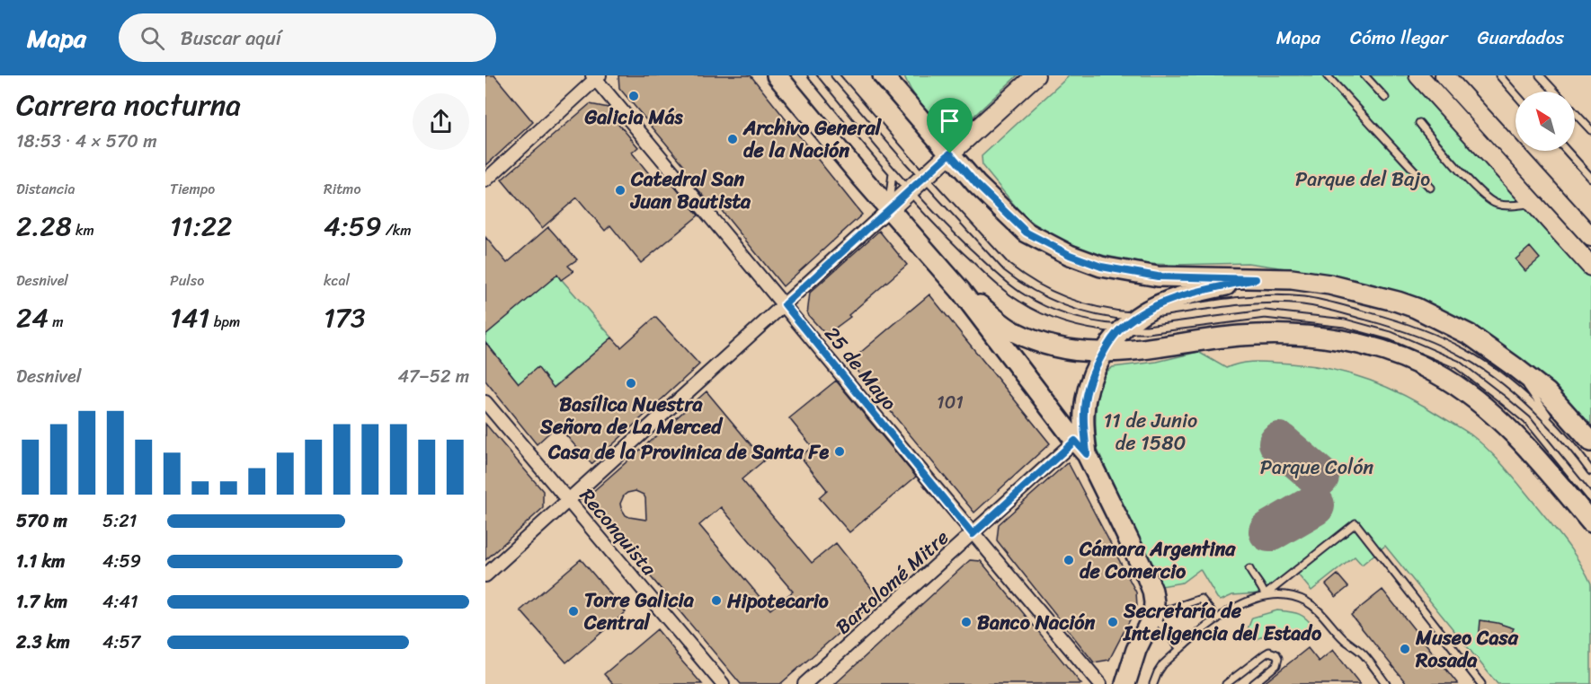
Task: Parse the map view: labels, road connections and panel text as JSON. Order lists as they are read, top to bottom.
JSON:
{
  "streets": {
    "street": ["25 de Mayo", "Reconquista", "Bartolomé Mitre"]
  },
  "crossings": [
    ["25 de Mayo", "Bartolomé Mitre"]
  ],
  "parks": ["Parque del Bajo", "11 de Junio de 1580", "Parque Colón"],
  "places": [
    "Galicia Más",
    "Archivo General de la Nación",
    "Catedral San Juan Bautista",
    "Basílica Nuestra Señora de La Merced",
    "Casa de la Provinica de Santa Fe",
    "Cámara Argentina de Comercio",
    "Hipotecario",
    "Torre Galicia Central",
    "Banco Nación",
    "Secretaría de Inteligencia del Estado",
    "Museo Casa Rosada"
  ],
  "house_numbers": ["101"],
  "north": "top left",
  "page": {
    "header": "Mapa",
    "search": "Buscar aquí",
    "nav": ["Mapa", "Cómo llegar", "Guardados"],
    "heading": ["Carrera nocturna", "18:53 · 4 × 570 m"],
    "stats": [
      ["Distancia", "2.28 km"],
      ["Tiempo", "11:22"],
      ["Ritmo", "4:59 /km"],
      ["Desnivel", "24 m"],
      ["Pulso", "141 bpm"],
      ["kcal", "173"]
    ],
    "chart": ["Desnivel", "47–52 m"],
    "list": [
      {
        "name": "570 m",
        "note": "5:21"
      },
      {
        "name": "1.1 km",
        "note": "4:59"
      },
      {
        "name": "1.7 km",
        "note": "4:41"
      },
      {
        "name": "2.3 km",
        "note": "4:57"
      }
    ]
  }
}
